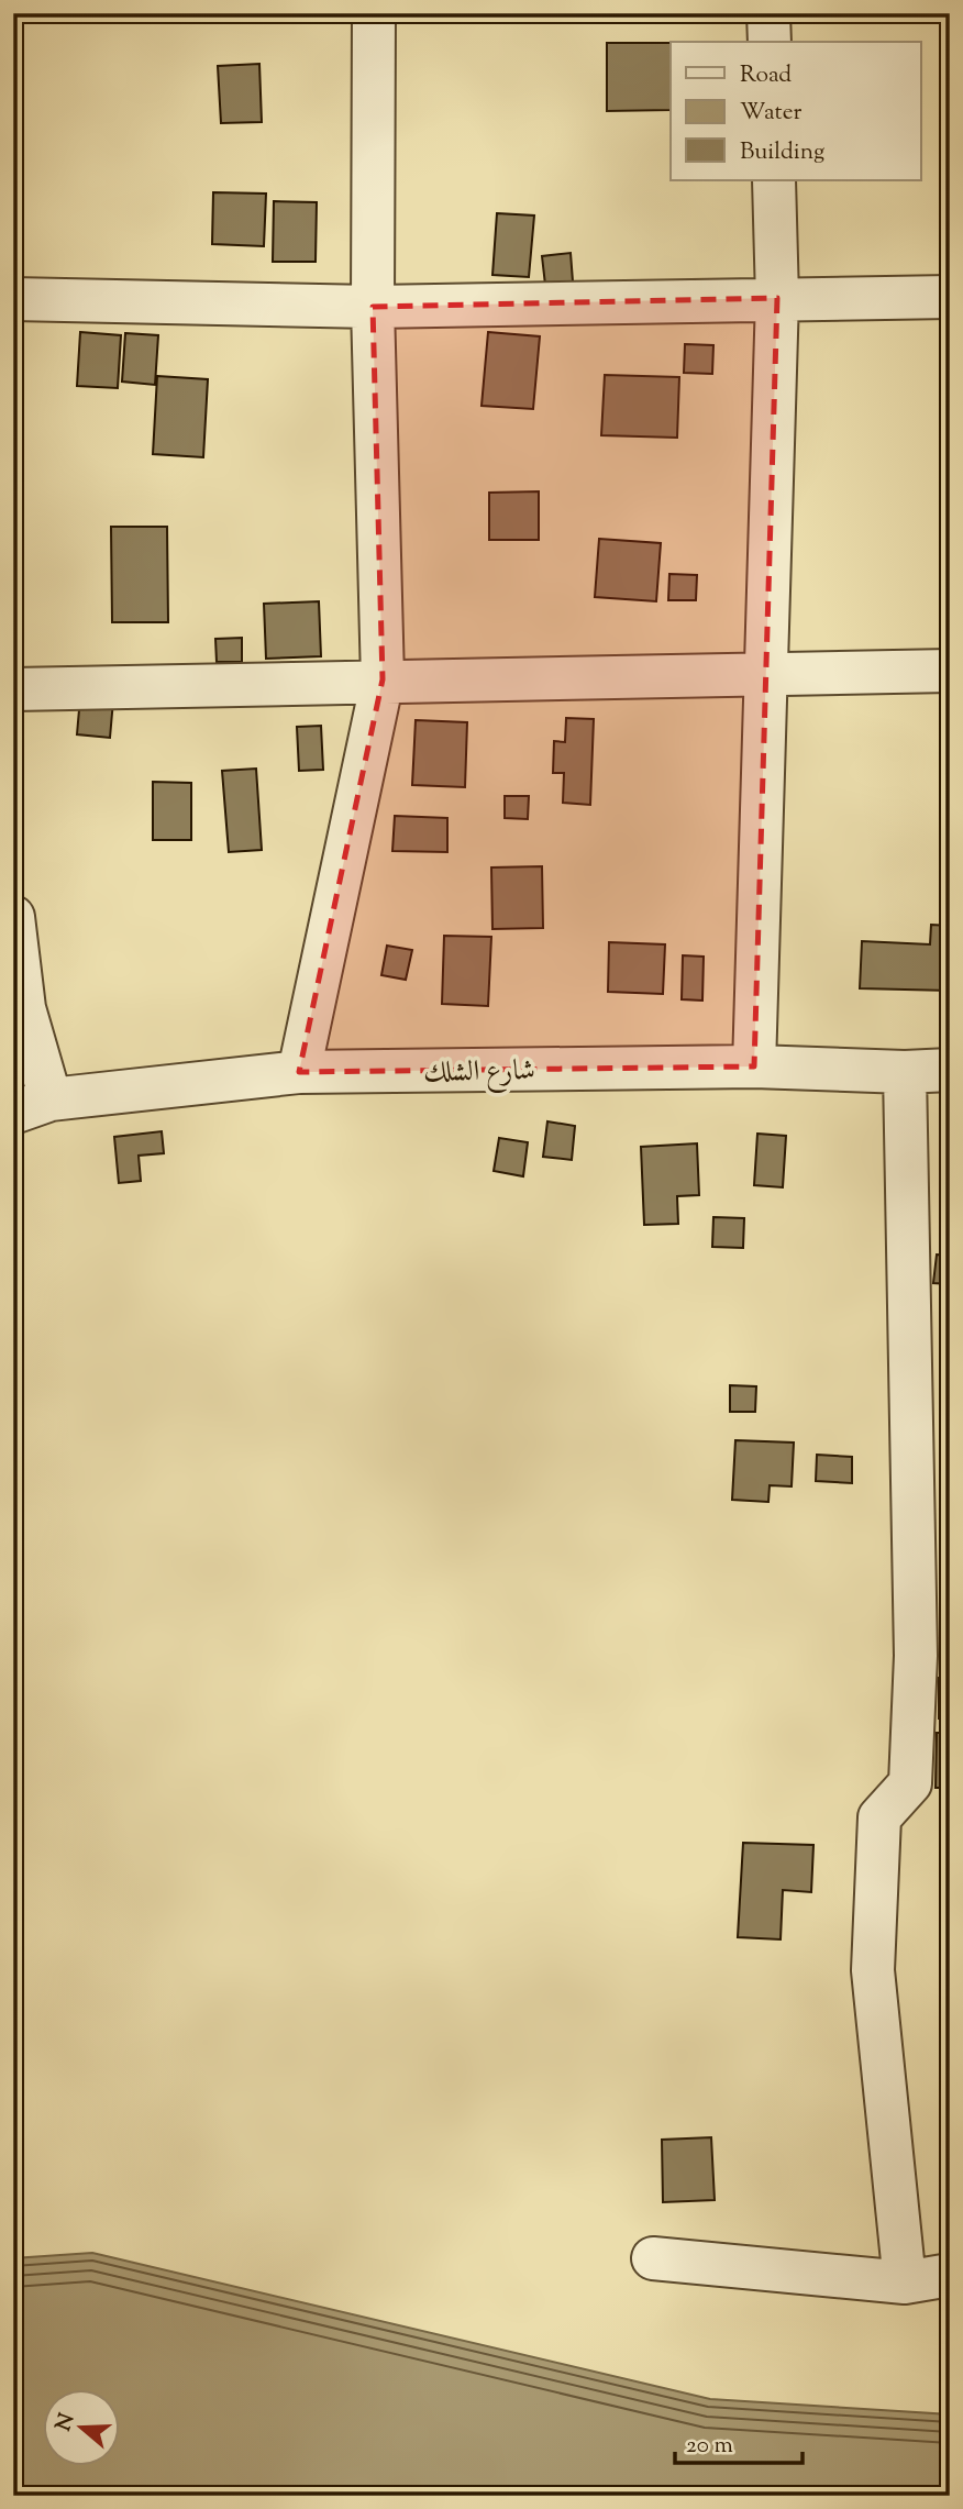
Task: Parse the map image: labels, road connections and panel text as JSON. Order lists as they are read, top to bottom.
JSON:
{
  "streets": {
    "street": ["شارع الشلك"]
  },
  "legend": ["Road", "Water", "Building"],
  "scale_bar": "20 m",
  "north": "left"
}
